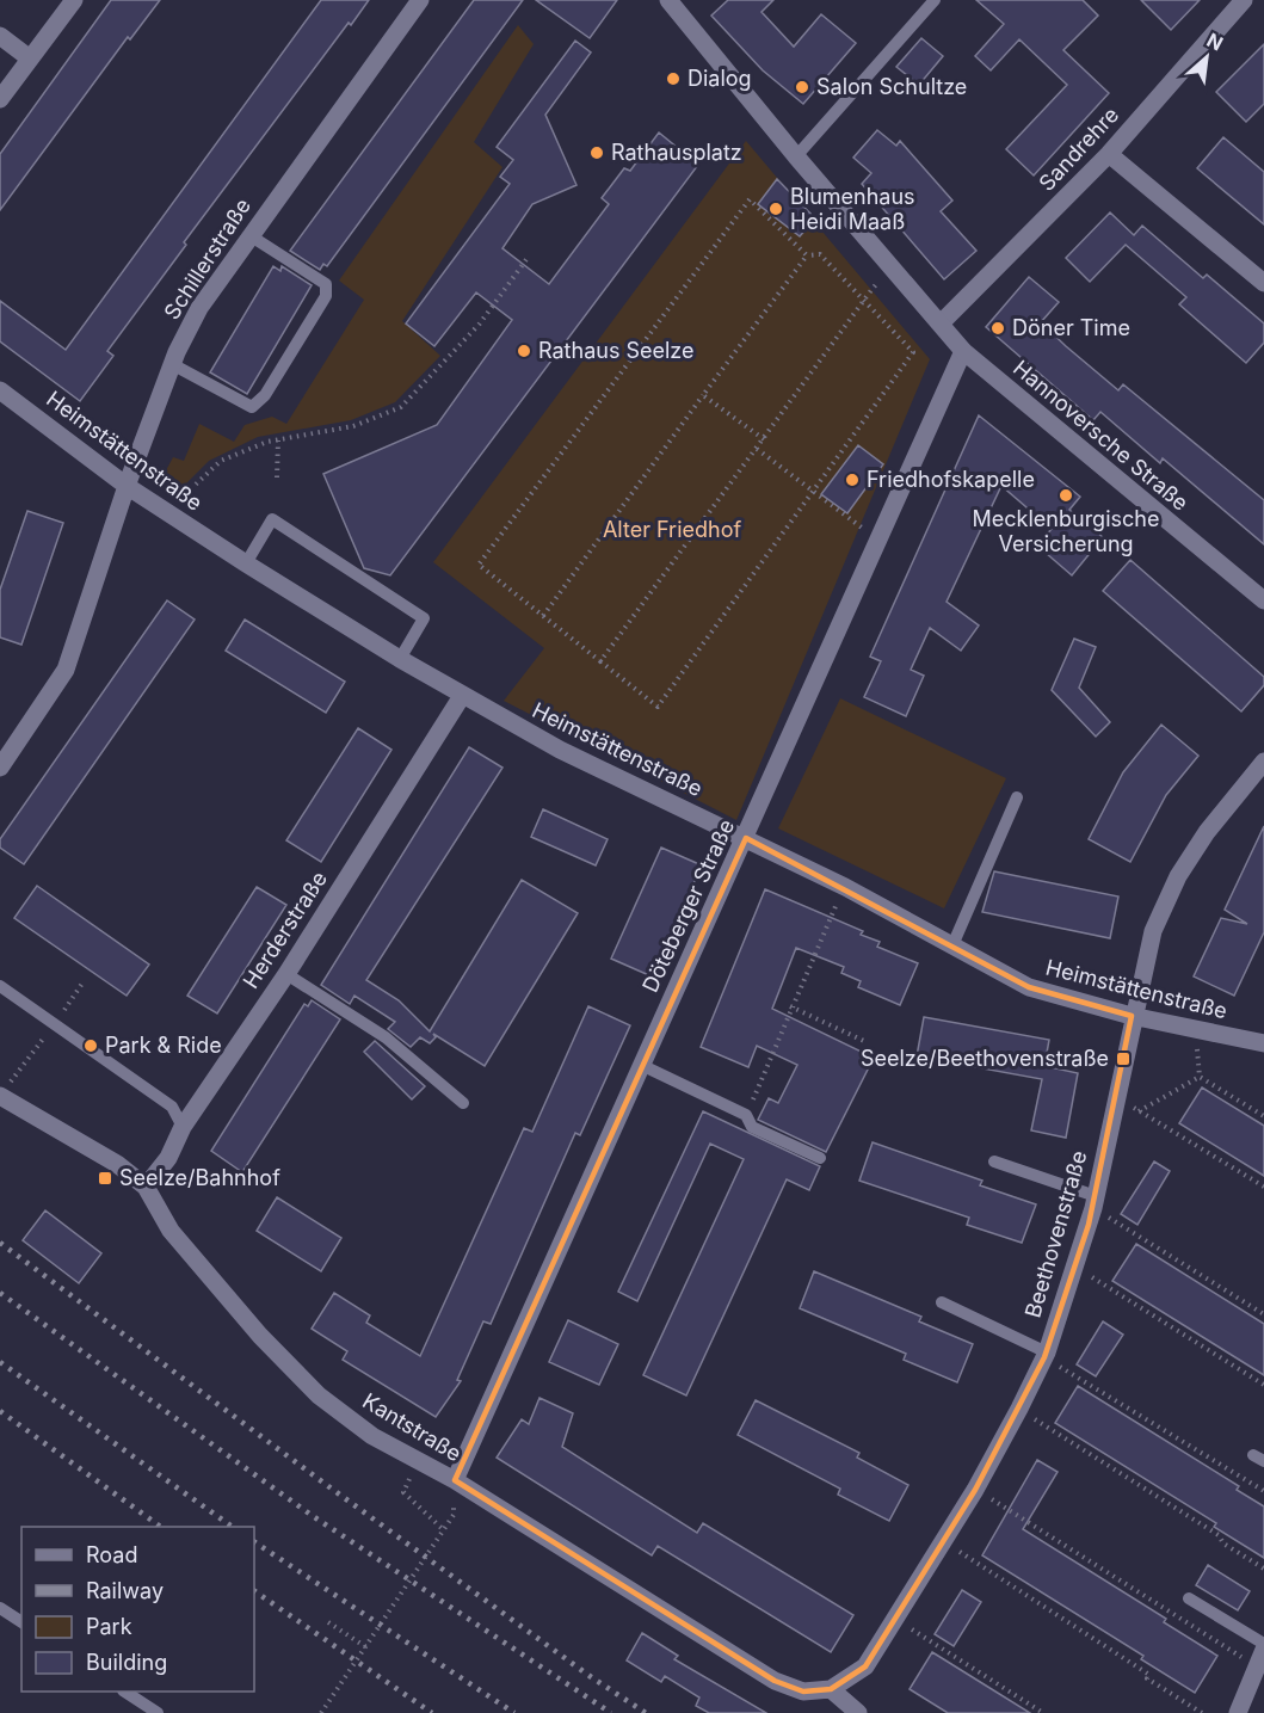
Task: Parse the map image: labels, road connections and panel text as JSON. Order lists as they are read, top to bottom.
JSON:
{
  "streets": {
    "street": [
      "Sandrehre",
      "Schillerstraße",
      "Hannoversche Straße",
      "Heimstättenstraße",
      "Döteberger Straße",
      "Herderstraße",
      "Beethovenstraße",
      "Kantstraße"
    ]
  },
  "crossings": [
    ["Sandrehre", "Hannoversche Straße"],
    ["Schillerstraße", "Heimstättenstraße"],
    ["Hannoversche Straße", "Döteberger Straße"],
    ["Heimstättenstraße", "Döteberger Straße"],
    ["Heimstättenstraße", "Herderstraße"],
    ["Heimstättenstraße", "Beethovenstraße"],
    ["Döteberger Straße", "Kantstraße"],
    ["Herderstraße", "Kantstraße"],
    ["Beethovenstraße", "Kantstraße"]
  ],
  "parks": ["Alter Friedhof"],
  "places": {
    "other": [
      "Dialog",
      "Salon Schultze",
      "Rathausplatz",
      "Blumenhaus Heidi Maaß",
      "Döner Time",
      "Rathaus Seelze",
      "Friedhofskapelle",
      "Mecklenburgische Versicherung",
      "Park & Ride"
    ],
    "transit": ["Seelze/Beethovenstraße", "Seelze/Bahnhof"]
  },
  "legend": [
    "Road",
    "Railway",
    "Park",
    "Building"
  ],
  "north": "top right"
}
